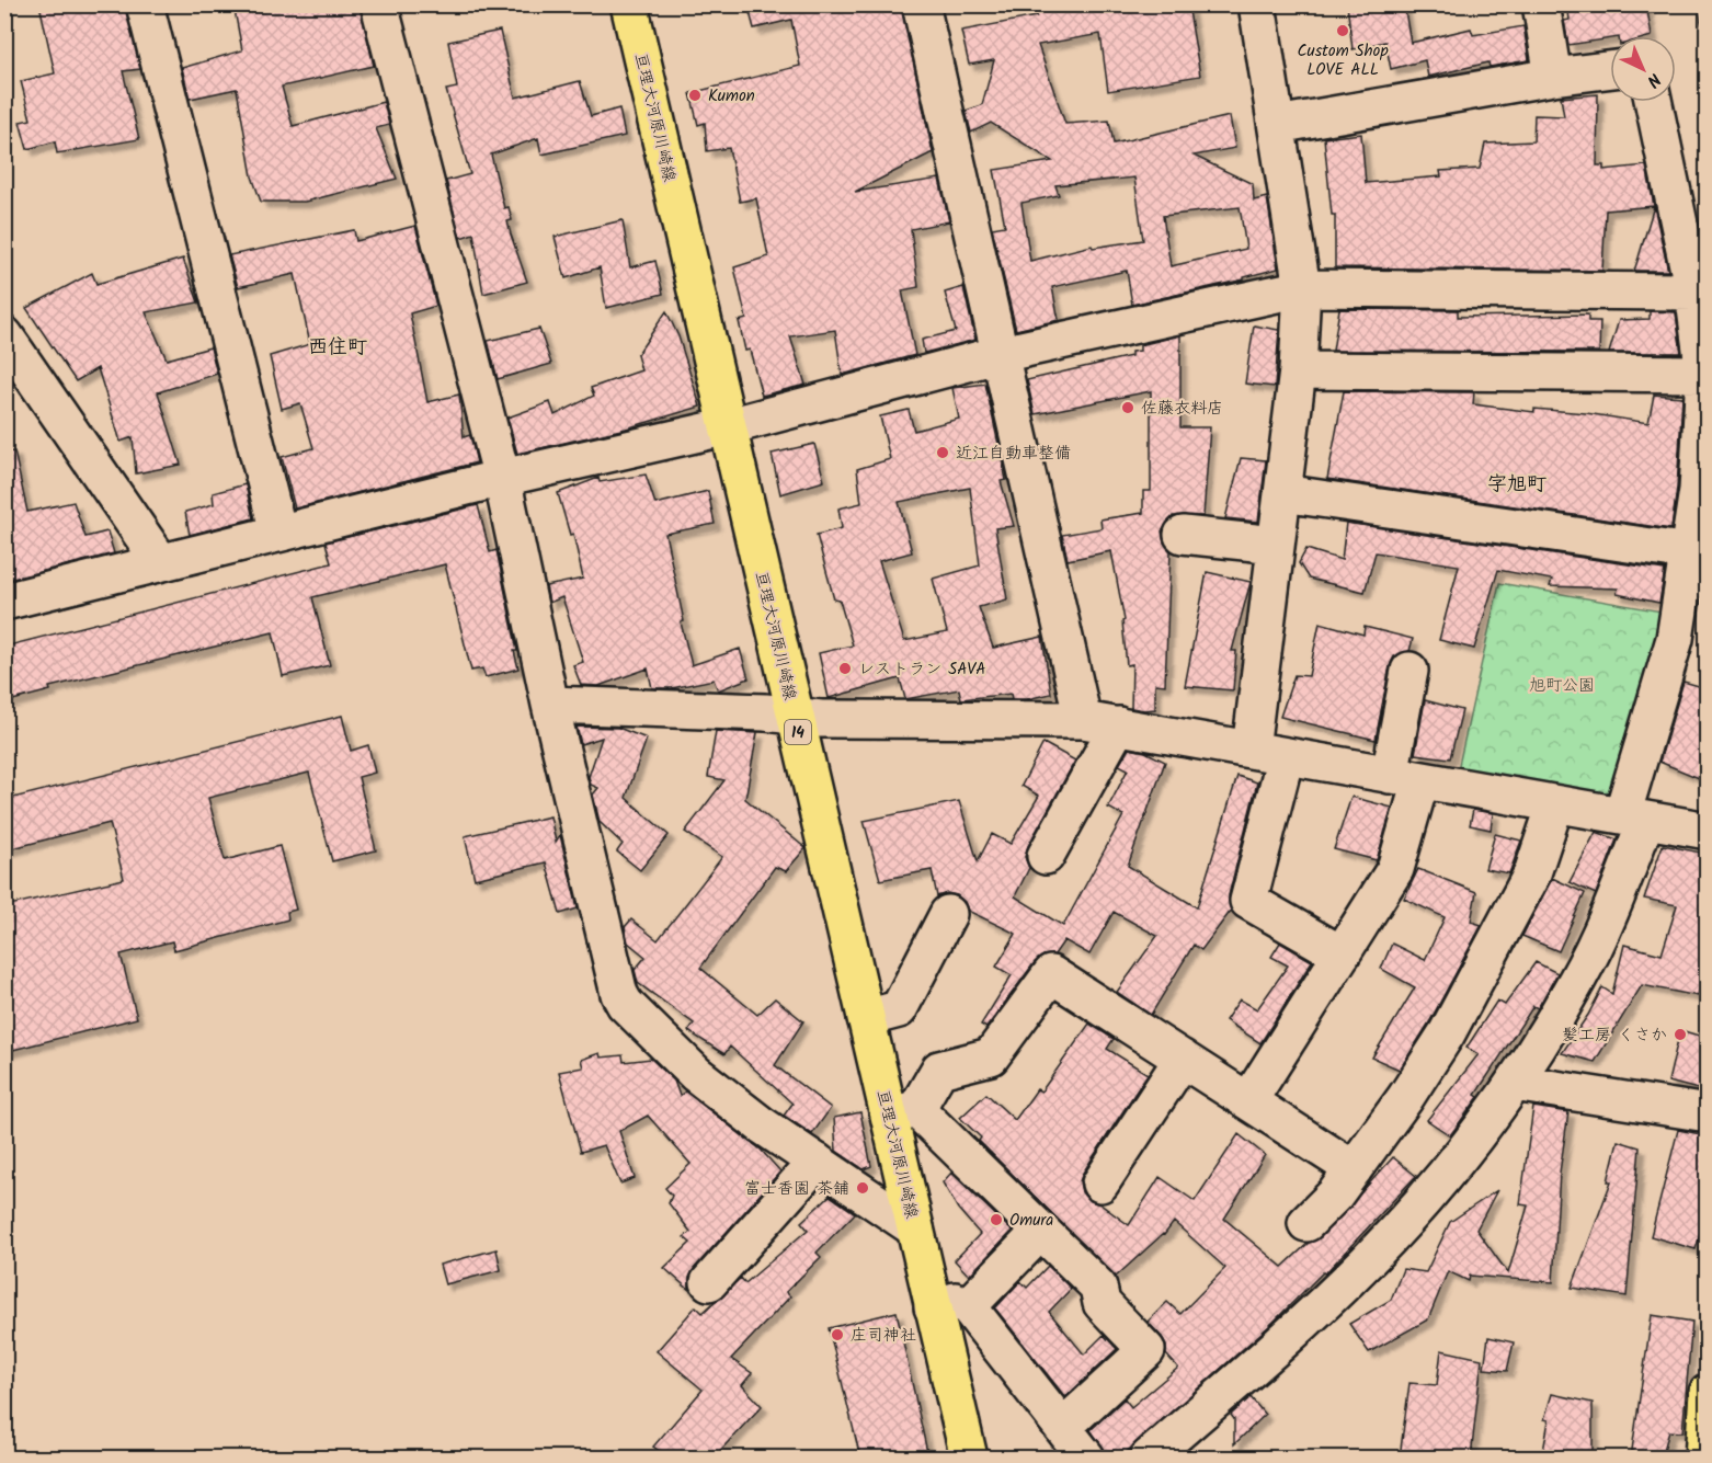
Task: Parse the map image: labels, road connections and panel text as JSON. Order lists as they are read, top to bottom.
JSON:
{
  "streets": {
    "main road": ["亘理大河原川崎線", "14"]
  },
  "districts": ["西住町", "字旭町"],
  "parks": ["旭町公園"],
  "places": [
    "Custom Shop LOVE ALL",
    "Kumon",
    "佐藤衣料店",
    "近江自動車整備",
    "レストラン SAVA",
    "髪工房 くさか",
    "富士香園 茶舗",
    "Omura",
    "庄司神社"
  ],
  "north": "bottom right"
}
